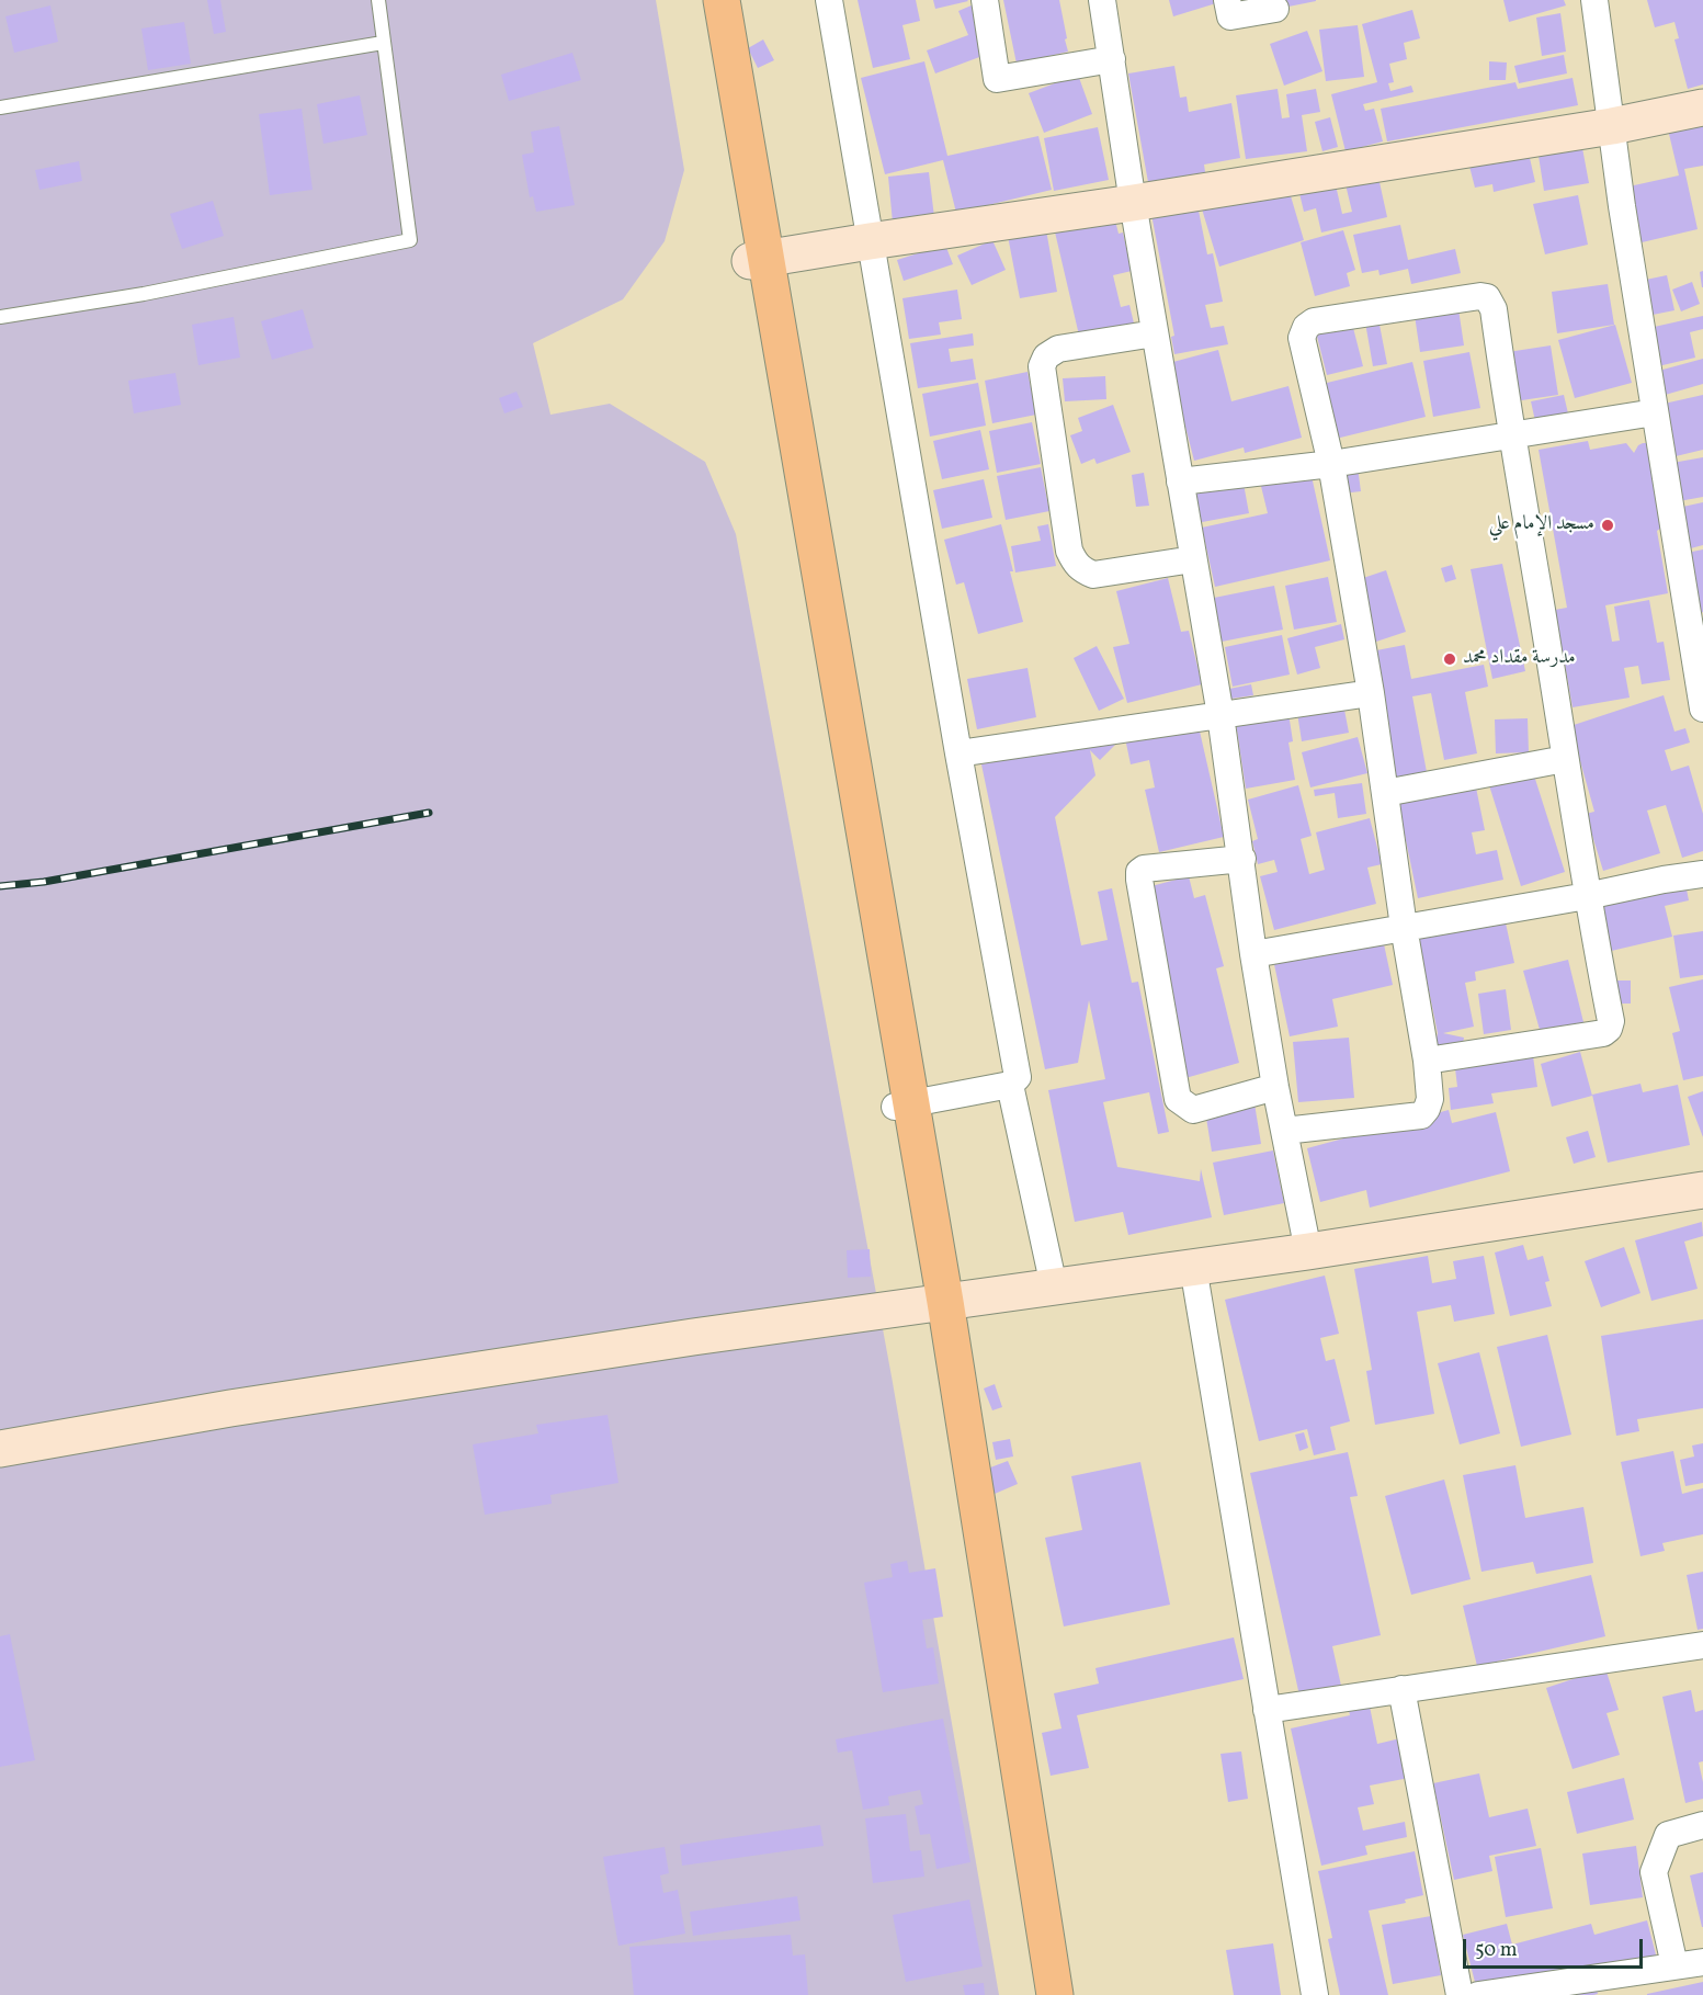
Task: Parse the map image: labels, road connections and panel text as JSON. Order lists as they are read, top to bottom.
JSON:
{
  "places": ["مسجد الإمام علي", "مدرسة مقداد محمد"],
  "scale_bar": "50 m"
}
